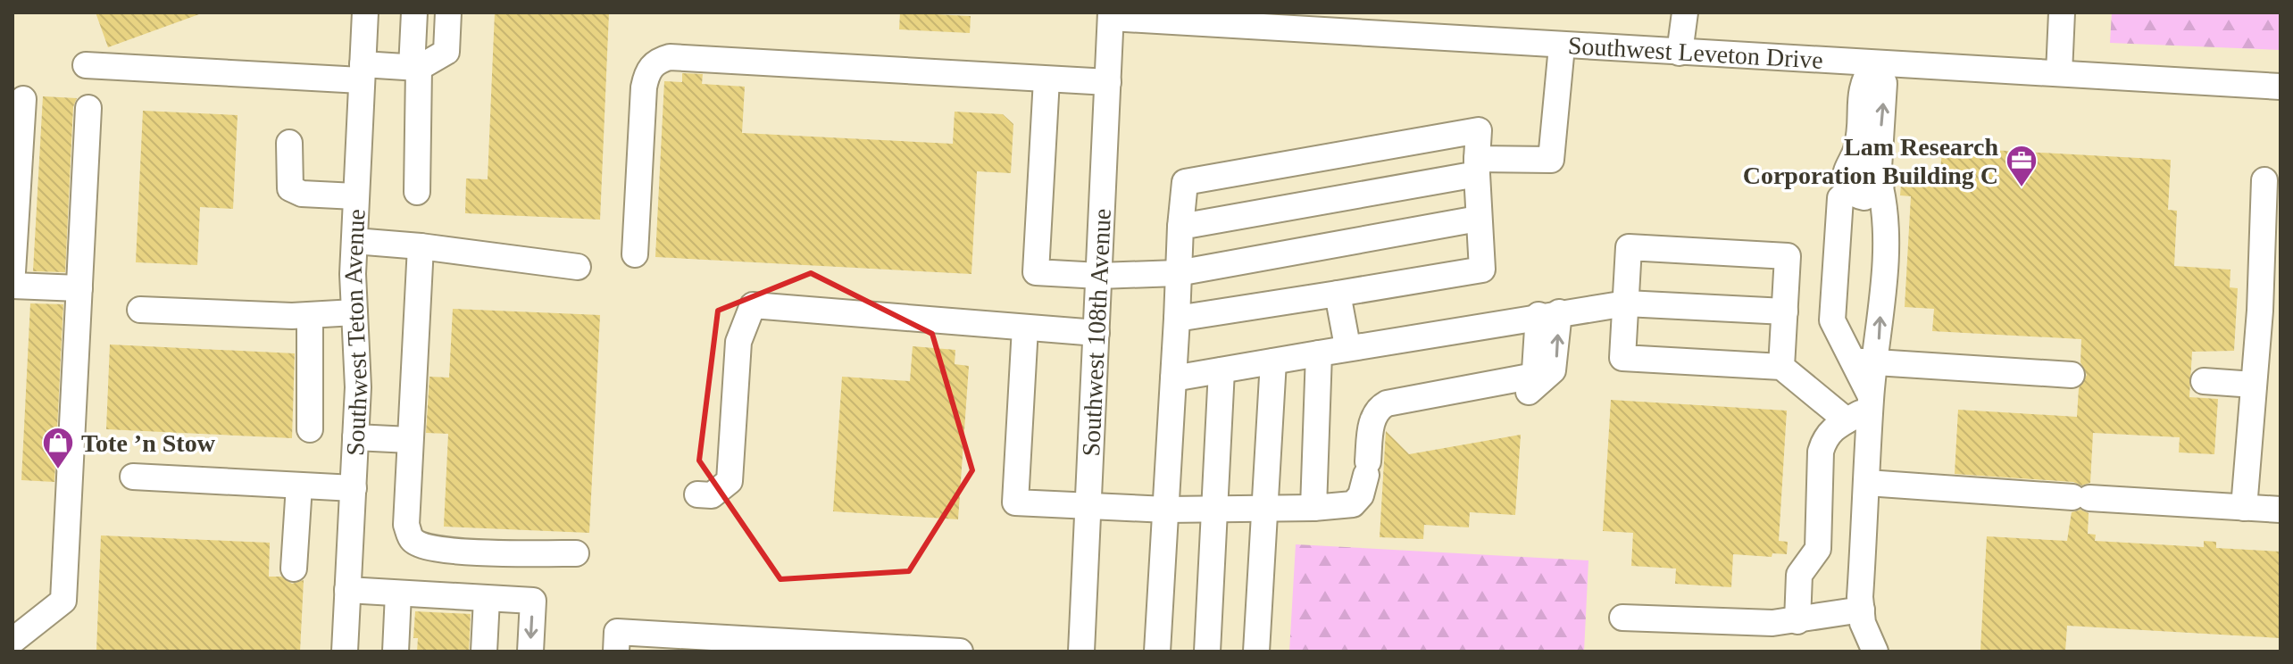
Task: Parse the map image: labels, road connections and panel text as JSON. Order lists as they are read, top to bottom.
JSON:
{
  "streets": {
    "street": ["Southwest Leveton Drive", "Southwest Teton Avenue", "Southwest 108th Avenue"]
  },
  "crossings": [
    ["Southwest Leveton Drive", "Southwest 108th Avenue"]
  ],
  "places": {
    "office": ["Lam Research Corporation Building C"],
    "shop": ["Tote ’n Stow"]
  }
}
